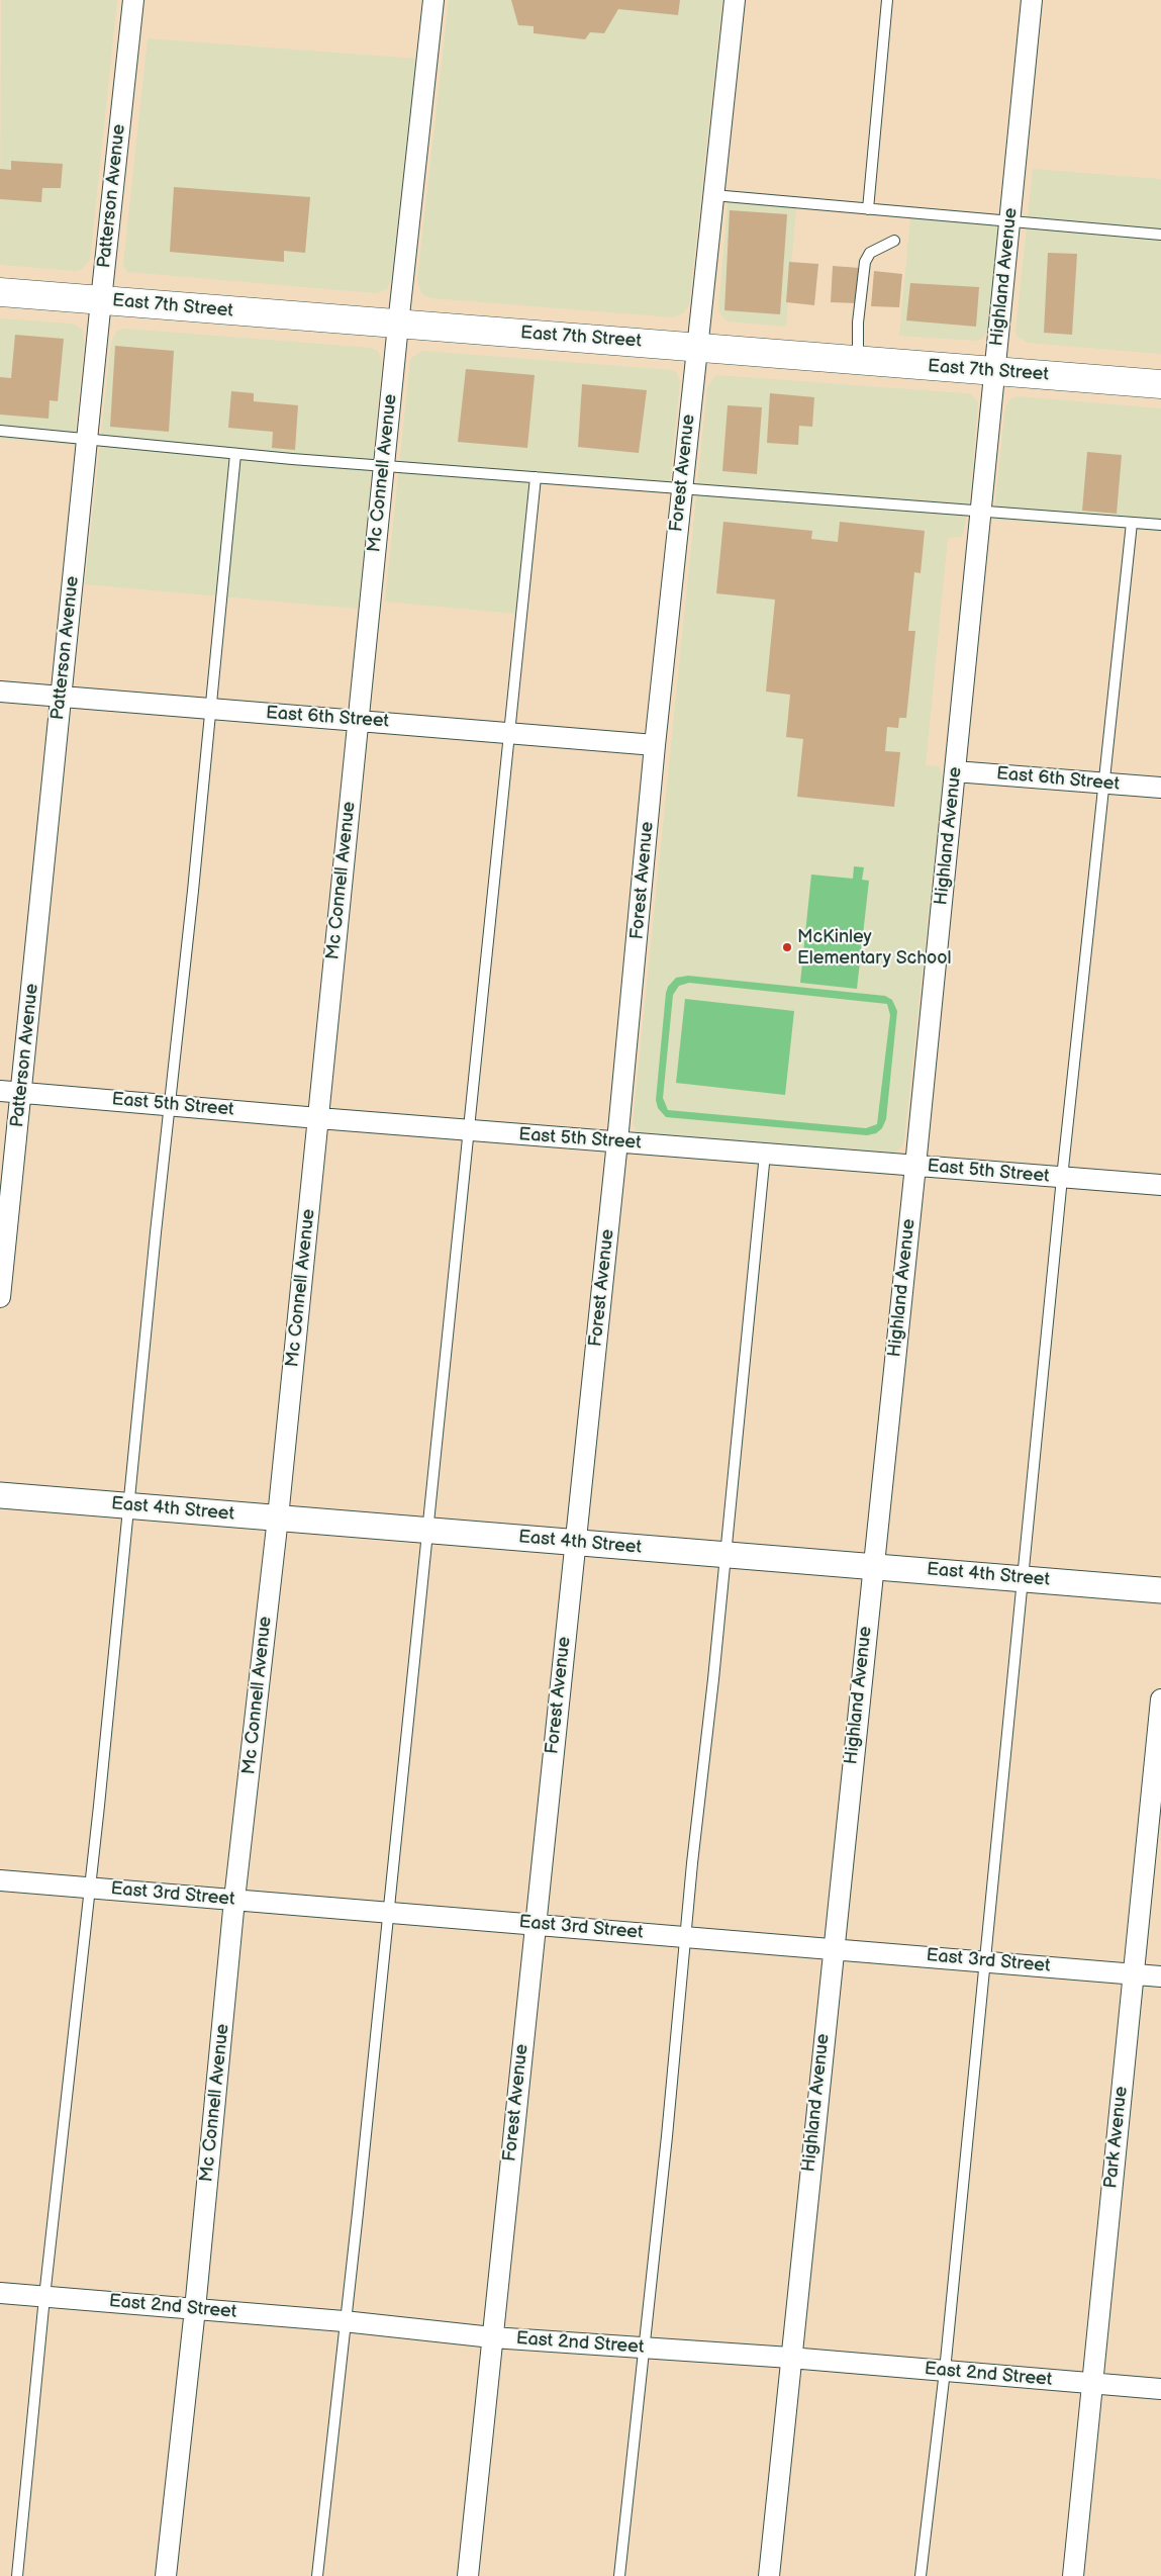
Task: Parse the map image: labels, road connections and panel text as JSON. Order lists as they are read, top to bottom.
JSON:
{
  "streets": {
    "main road": ["East 7th Street"],
    "street": [
      "Patterson Avenue",
      "Highland Avenue",
      "Mc Connell Avenue",
      "Forest Avenue",
      "East 6th Street",
      "East 5th Street",
      "East 4th Street",
      "East 3rd Street",
      "Park Avenue",
      "East 2nd Street"
    ]
  },
  "crossings": [
    ["Patterson Avenue", "East 7th Street"],
    ["Patterson Avenue", "East 6th Street"],
    ["Patterson Avenue", "East 5th Street"],
    ["Highland Avenue", "East 7th Street"],
    ["Highland Avenue", "East 6th Street"],
    ["Highland Avenue", "East 5th Street"],
    ["Highland Avenue", "East 4th Street"],
    ["Highland Avenue", "East 3rd Street"],
    ["Highland Avenue", "East 2nd Street"],
    ["East 7th Street", "Mc Connell Avenue"],
    ["East 7th Street", "Forest Avenue"],
    ["Mc Connell Avenue", "East 6th Street"],
    ["Mc Connell Avenue", "East 5th Street"],
    ["Mc Connell Avenue", "East 4th Street"],
    ["Mc Connell Avenue", "East 3rd Street"],
    ["Mc Connell Avenue", "East 2nd Street"],
    ["Forest Avenue", "East 6th Street"],
    ["Forest Avenue", "East 5th Street"],
    ["Forest Avenue", "East 4th Street"],
    ["Forest Avenue", "East 3rd Street"],
    ["Forest Avenue", "East 2nd Street"],
    ["East 3rd Street", "Park Avenue"],
    ["Park Avenue", "East 2nd Street"]
  ],
  "places": ["McKinley Elementary School"]
}
